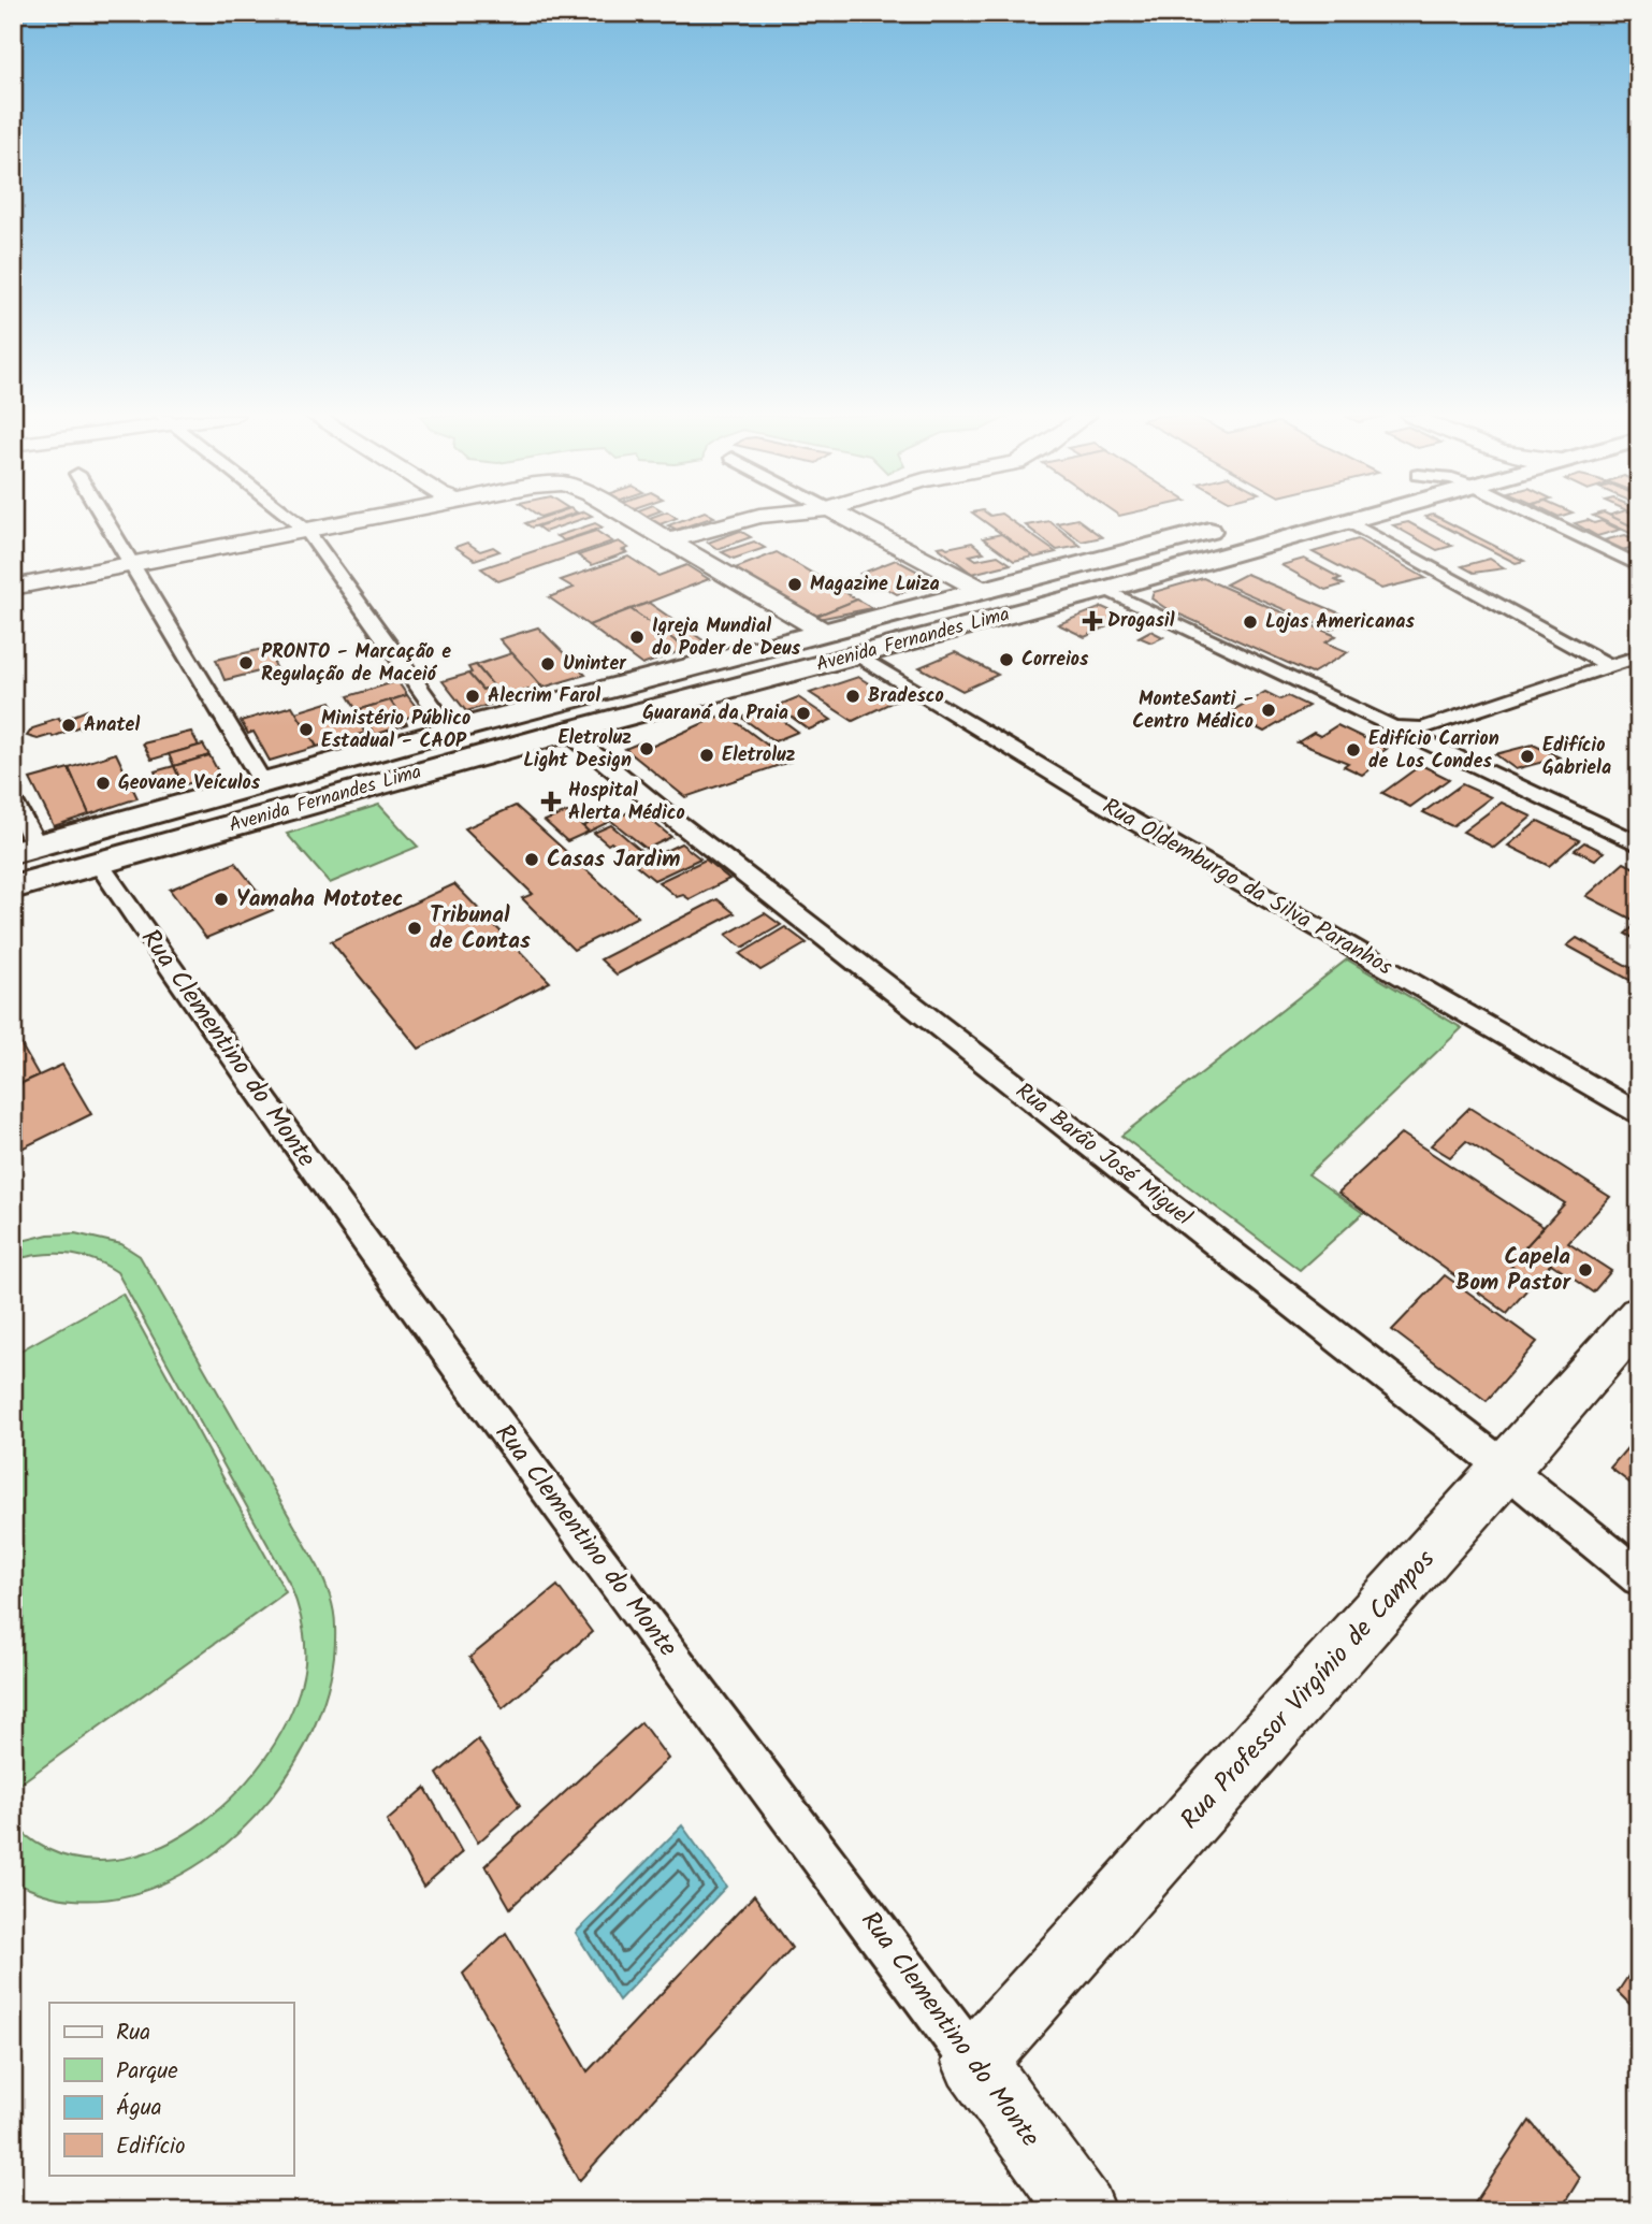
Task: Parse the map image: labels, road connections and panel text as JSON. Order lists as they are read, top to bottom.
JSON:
{
  "streets": {
    "highway": ["Avenida Fernandes Lima"],
    "street": [
      "Rua Oldemburgo da Silva Paranhos",
      "Rua Clementino do Monte",
      "Rua Barão José Miguel",
      "Rua Professor Virgínio de Campos"
    ]
  },
  "crossings": [
    ["Avenida Fernandes Lima", "Rua Oldemburgo da Silva Paranhos"],
    ["Avenida Fernandes Lima", "Rua Clementino do Monte"],
    ["Avenida Fernandes Lima", "Rua Barão José Miguel"],
    ["Rua Clementino do Monte", "Rua Professor Virgínio de Campos"],
    ["Rua Barão José Miguel", "Rua Professor Virgínio de Campos"]
  ],
  "places": {
    "other": [
      "Magazine Luiza",
      "Lojas Americanas",
      "Igreja Mundial do Poder de Deus",
      "Correios",
      "PRONTO - Marcação e Regulação de Maceió",
      "Uninter",
      "Alecrim Farol",
      "Bradesco",
      "MonteSanti - Centro Médico",
      "Guaraná da Praia",
      "Anatel",
      "Ministério Público Estadual - CAOP",
      "Eletroluz Light Design",
      "Edifício Carrion de Los Condes",
      "Eletroluz",
      "Edifício Gabriela",
      "Geovane Veículos",
      "Casas Jardim",
      "Yamaha Mototec",
      "Tribunal de Contas",
      "Capela Bom Pastor"
    ],
    "health": ["Drogasil", "Hospital Alerta Médico"]
  },
  "legend": [
    "Rua",
    "Parque",
    "Água",
    "Edifício"
  ]
}
